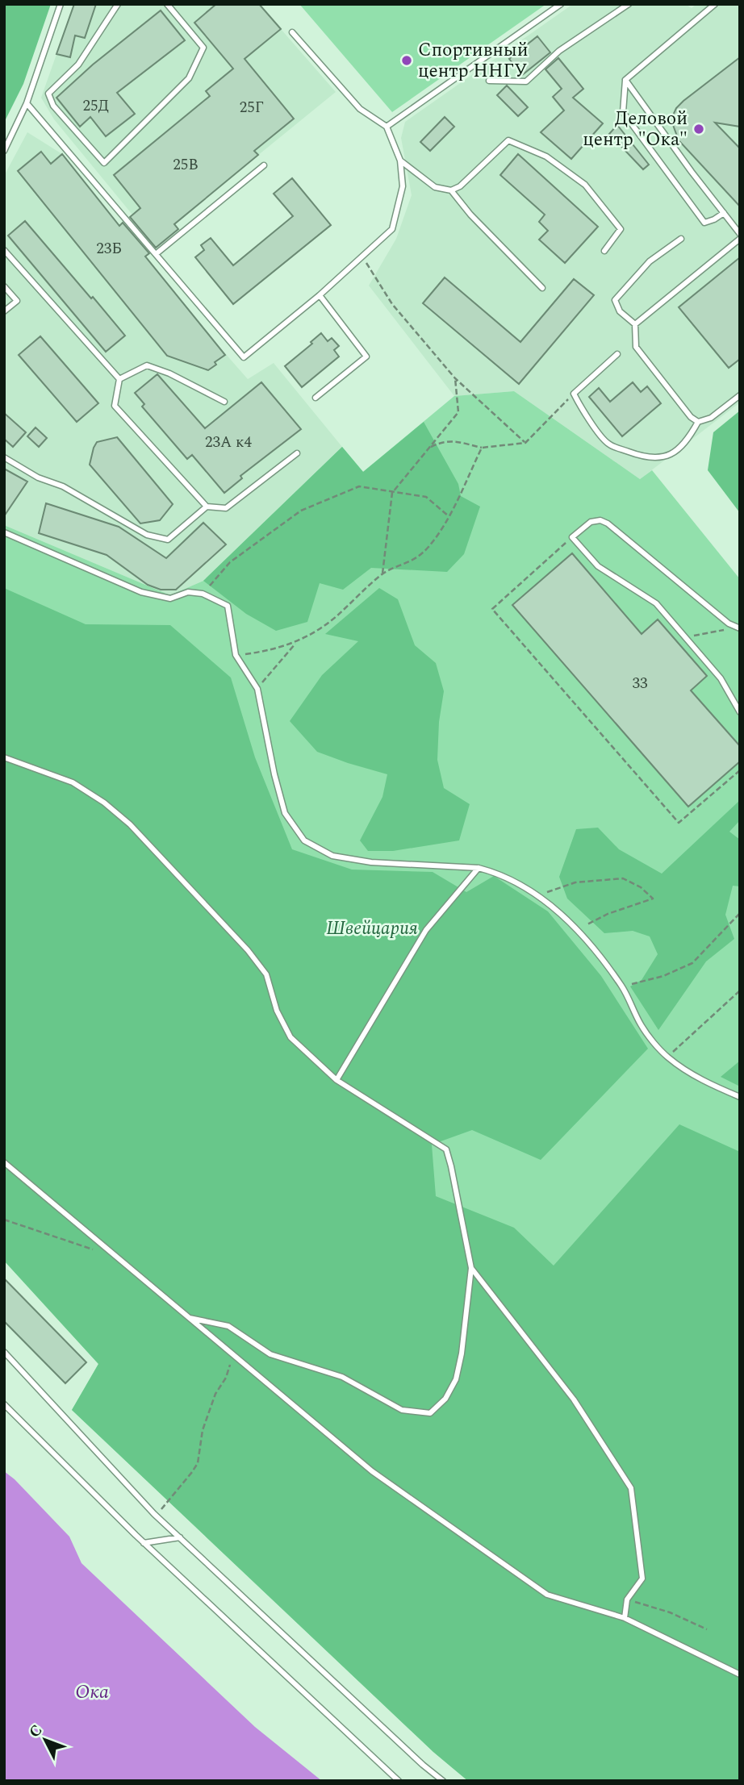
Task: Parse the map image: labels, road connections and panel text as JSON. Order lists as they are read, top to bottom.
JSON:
{
  "water": ["Ока"],
  "parks": ["Швейцария"],
  "places": ["Спортивный центр ННГУ", "Деловой центр \"Ока\""],
  "house_numbers": [
    "25Д",
    "25Г",
    "25В",
    "23Б",
    "23А к4",
    "33"
  ],
  "north": "top left"
}
